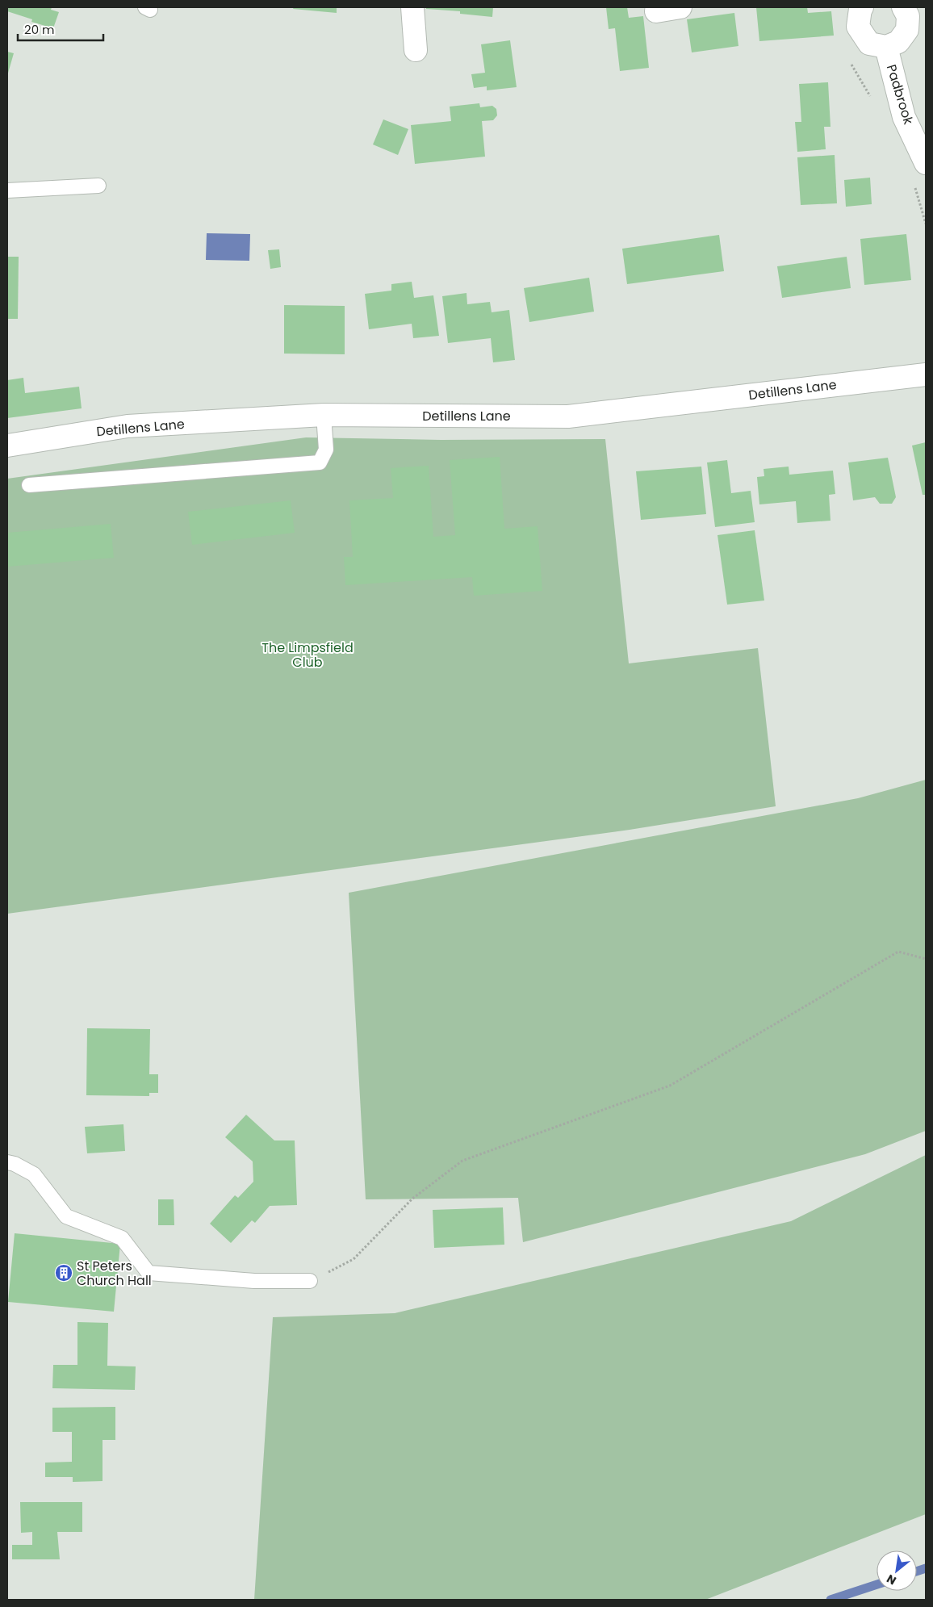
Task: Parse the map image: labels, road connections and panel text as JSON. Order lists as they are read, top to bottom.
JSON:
{
  "streets": {
    "main road": ["Padbrook", "Detillens Lane"]
  },
  "parks": ["The Limpsfield Club"],
  "places": {
    "building": ["St Peters Church Hall"]
  },
  "scale_bar": "20 m",
  "north": "bottom left"
}
